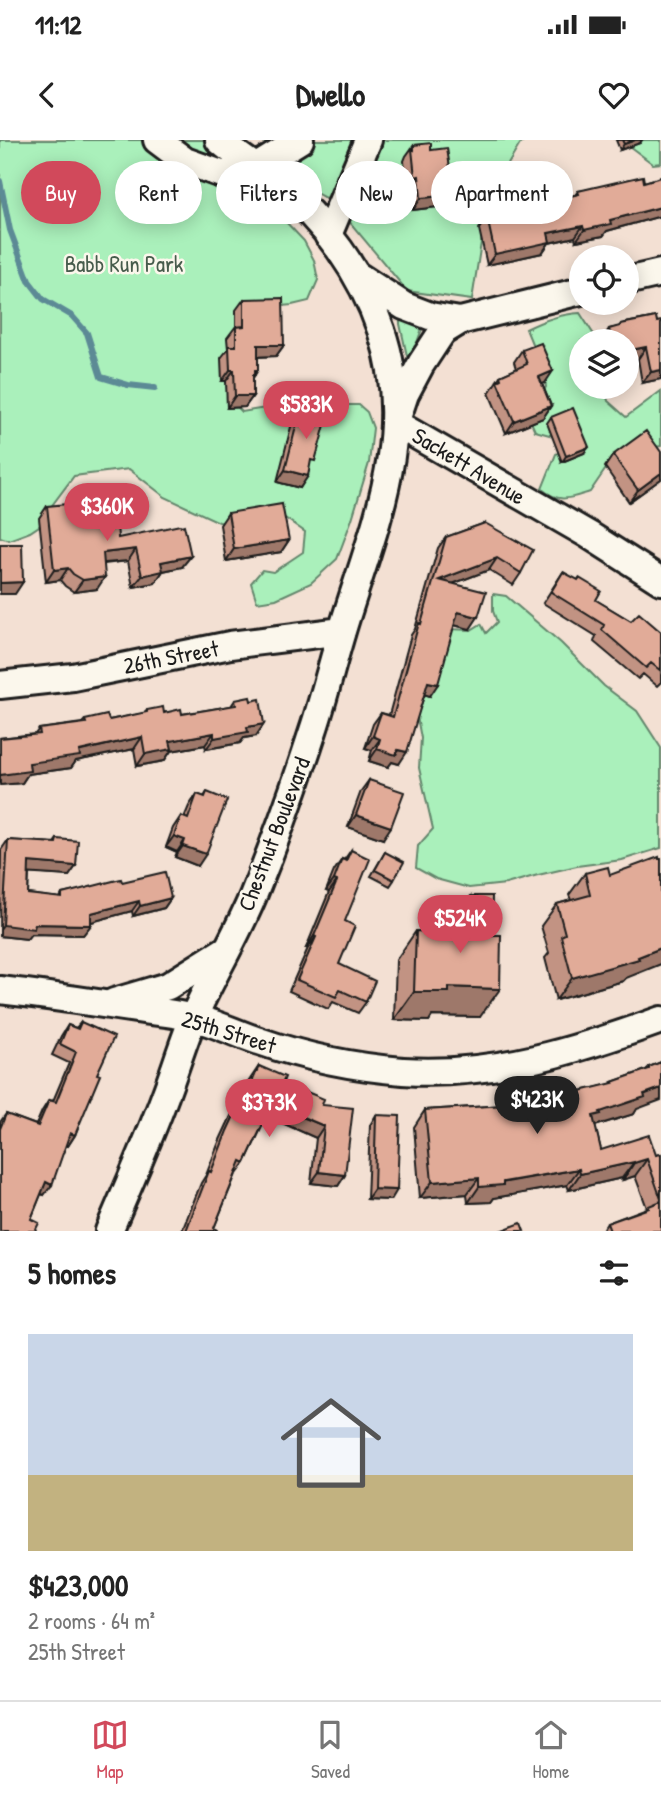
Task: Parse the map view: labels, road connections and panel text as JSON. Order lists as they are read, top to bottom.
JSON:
{
  "streets": {
    "street": [
      "Sackett Avenue",
      "26th Street",
      "Chestnut Boulevard",
      "25th Street"
    ]
  },
  "crossings": [
    ["Sackett Avenue", "Chestnut Boulevard"],
    ["26th Street", "Chestnut Boulevard"],
    ["Chestnut Boulevard", "25th Street"]
  ],
  "parks": ["Babb Run Park"],
  "page": {
    "status": "11:12",
    "header": "Dwello",
    "chip": [
      "Buy",
      "Rent",
      "Filters",
      "New",
      "Apartment"
    ],
    "price": [
      "$583K",
      "$360K",
      "$524K",
      "$423K",
      "$373K"
    ],
    "heading": "5 homes",
    "list": [
      {
        "name": "$423,000",
        "note": "2 rooms · 64 m² · 25th Street"
      }
    ],
    "tabs": ["Map", "Saved", "Home"]
  }
}
